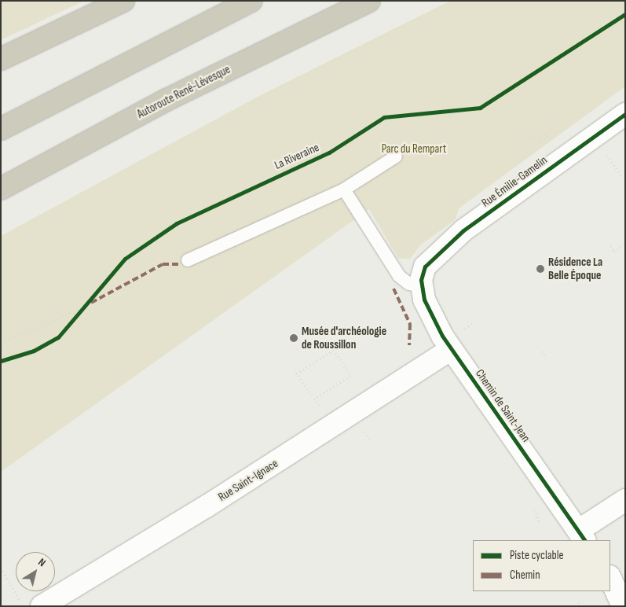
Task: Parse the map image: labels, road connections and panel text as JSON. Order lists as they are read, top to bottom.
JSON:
{
  "streets": {
    "highway": ["Autoroute René-Lévesque"],
    "street": ["Rue Émilie-Gamelin", "Chemin de Saint-Jean", "Rue Saint-Ignace"],
    "cycle path": ["La Riveraine"]
  },
  "crossings": [
    ["Rue Émilie-Gamelin", "Chemin de Saint-Jean"],
    ["Chemin de Saint-Jean", "Rue Saint-Ignace"]
  ],
  "parks": ["Parc du Rempart"],
  "places": ["Résidence La Belle Époque", "Musée d'archéologie de Roussillon"],
  "legend": ["Piste cyclable", "Chemin"],
  "north": "top right"
}
